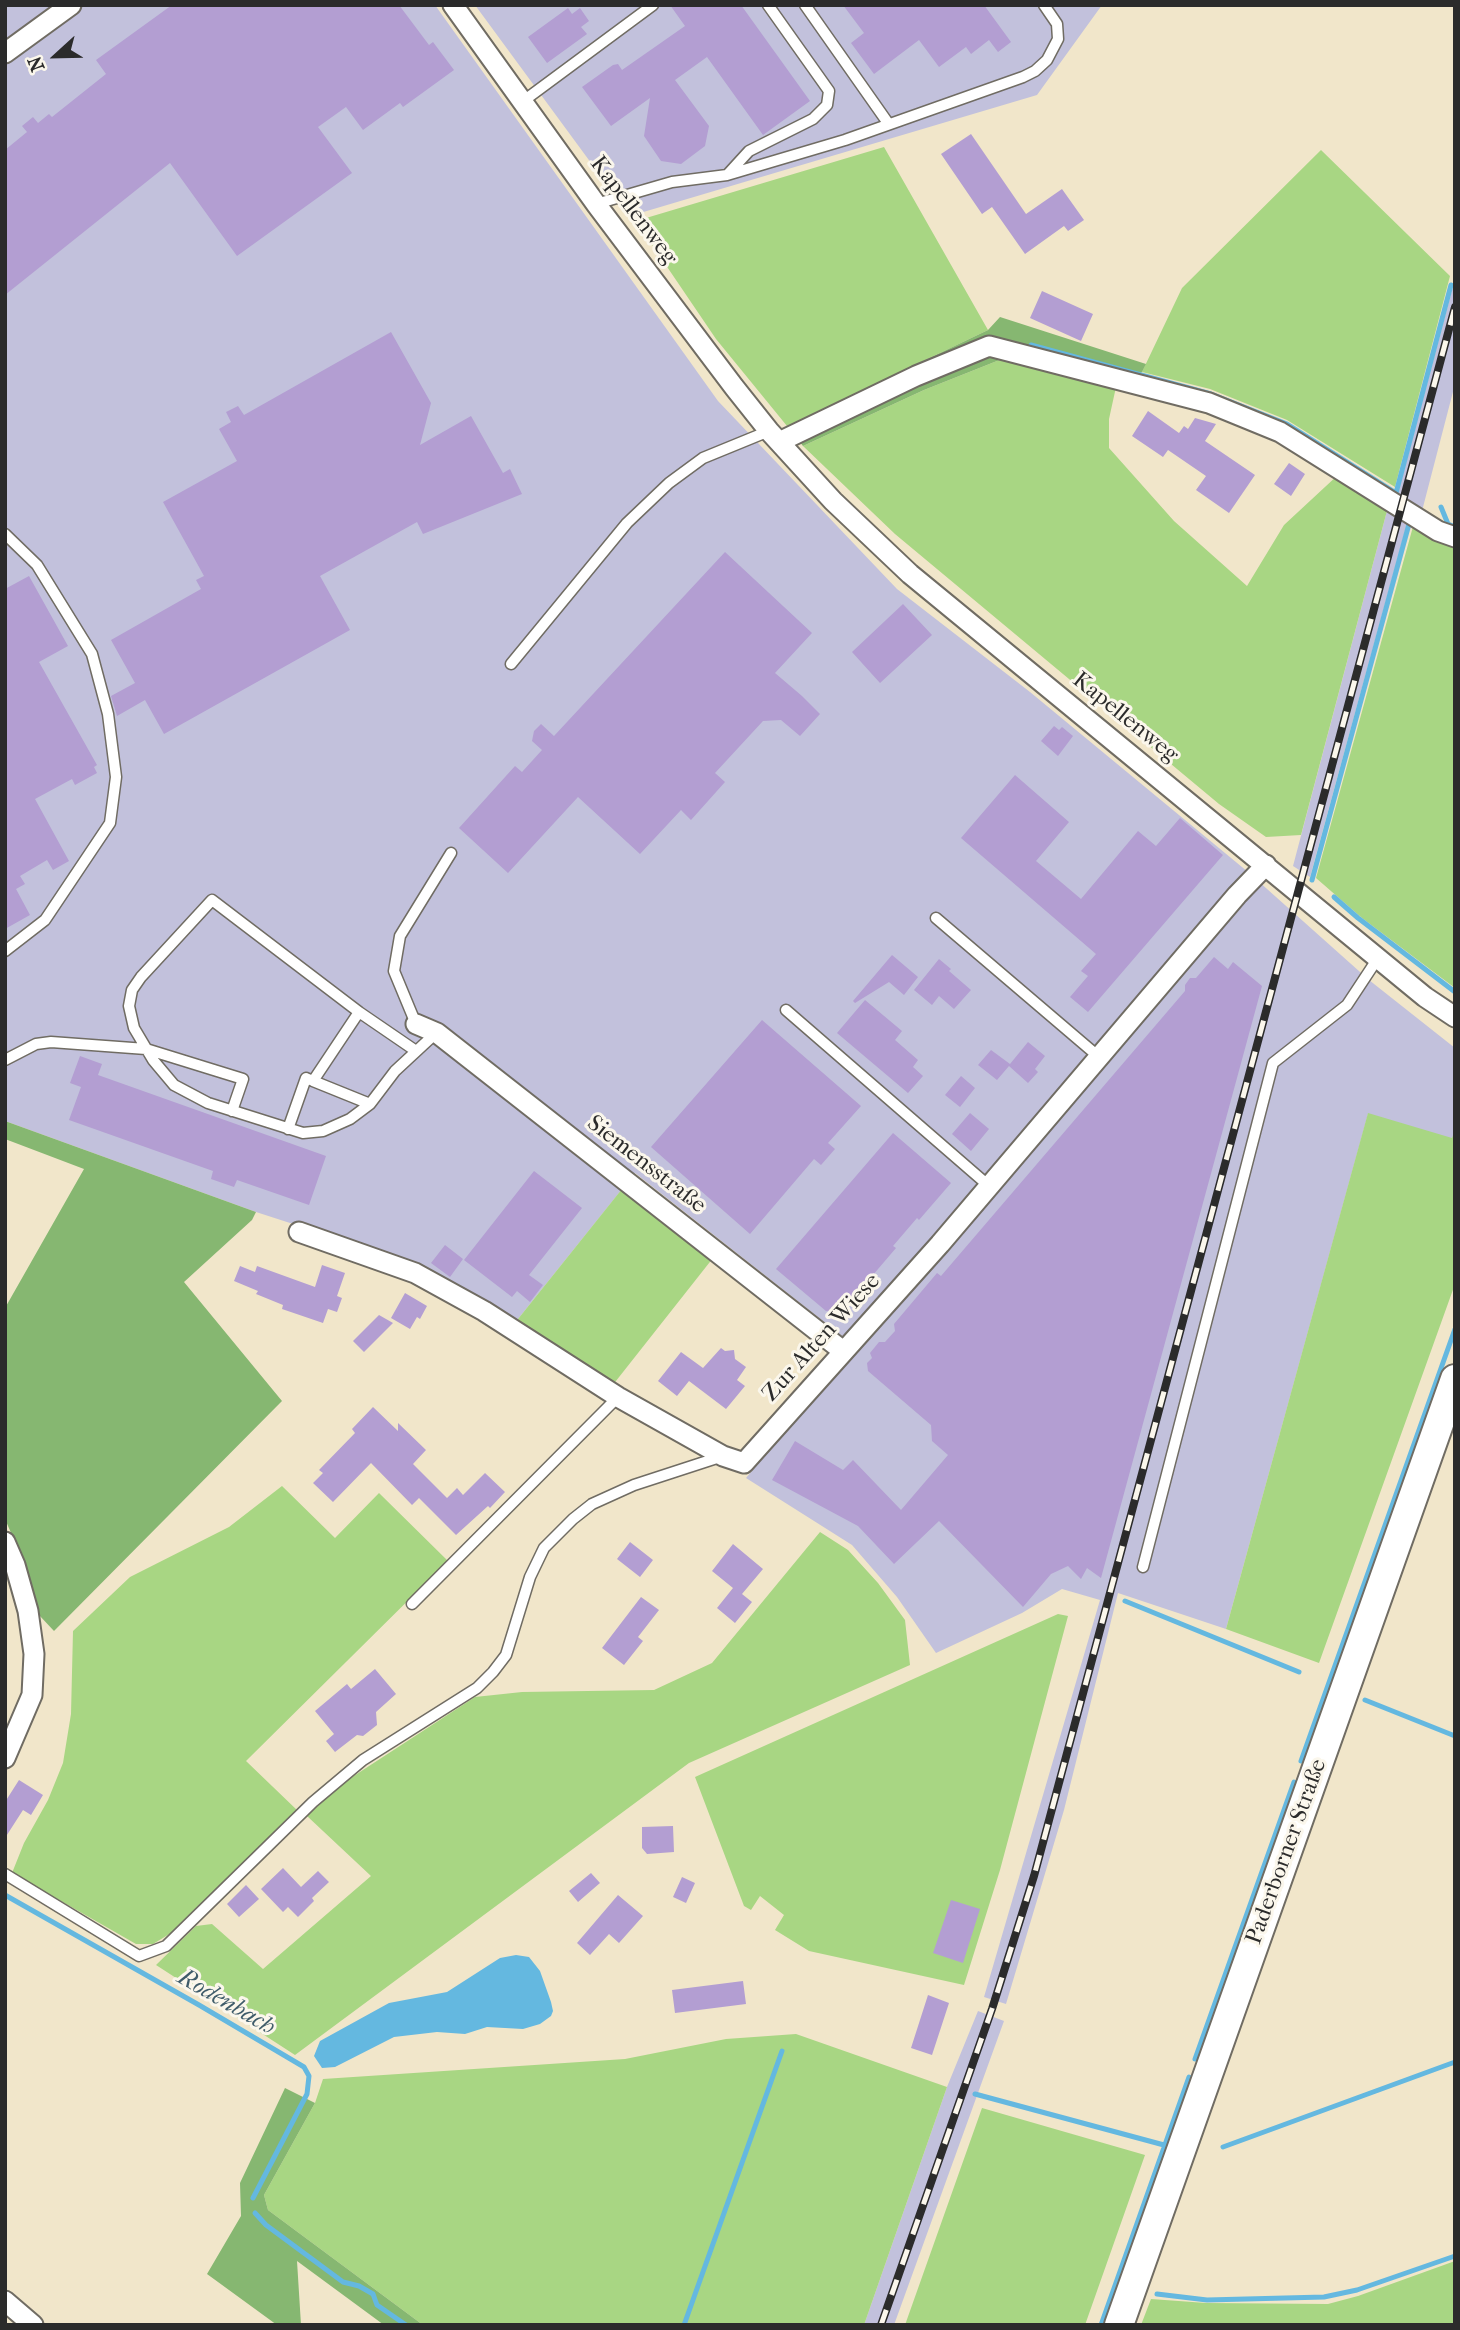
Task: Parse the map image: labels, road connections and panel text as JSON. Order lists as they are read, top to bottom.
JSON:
{
  "streets": {
    "main road": ["Paderborner Straße"],
    "street": ["Kapellenweg", "Siemensstraße", "Zur Alten Wiese"]
  },
  "crossings": [
    ["Kapellenweg", "Zur Alten Wiese"],
    ["Siemensstraße", "Zur Alten Wiese"]
  ],
  "water": ["Rodenbach"],
  "north": "left"
}
